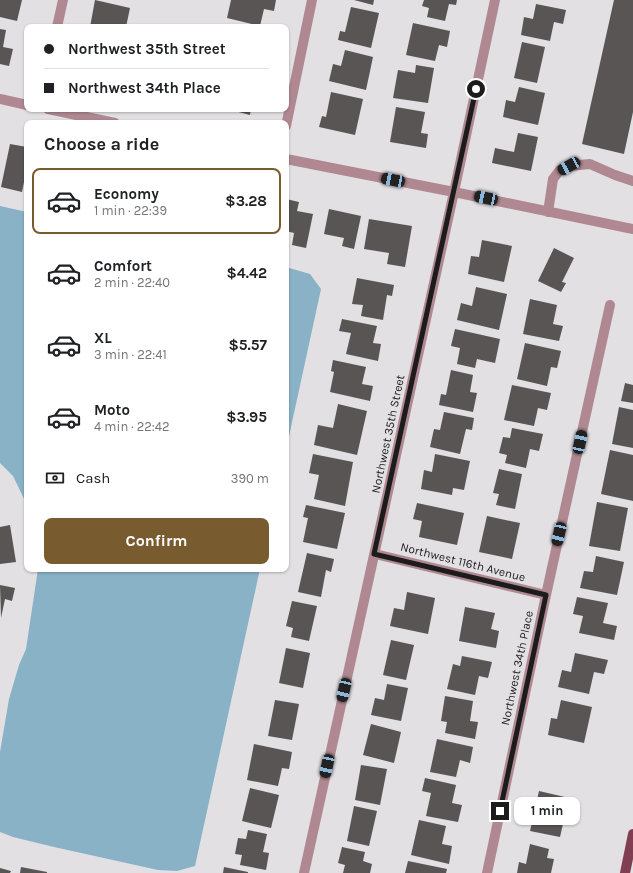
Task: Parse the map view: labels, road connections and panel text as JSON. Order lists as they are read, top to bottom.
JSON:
{
  "streets": {
    "street": ["Northwest 35th Street", "Northwest 116th Avenue", "Northwest 34th Place"]
  },
  "crossings": [
    ["Northwest 35th Street", "Northwest 116th Avenue"],
    ["Northwest 116th Avenue", "Northwest 34th Place"]
  ],
  "page": {
    "banner": ["Northwest 35th Street", "Northwest 34th Place"],
    "heading": "Choose a ride",
    "list": [
      {
        "name": "Economy",
        "note": "1 min · 22:39",
        "value": "$3.28"
      },
      {
        "name": "Comfort",
        "note": "2 min · 22:40",
        "value": "$4.42"
      },
      {
        "name": "XL",
        "note": "3 min · 22:41",
        "value": "$5.57"
      },
      {
        "name": "Moto",
        "note": "4 min · 22:42",
        "value": "$3.95"
      }
    ],
    "pay": ["Cash", "390 m"],
    "buttons": "Confirm",
    "bubble": "1 min"
  }
}
